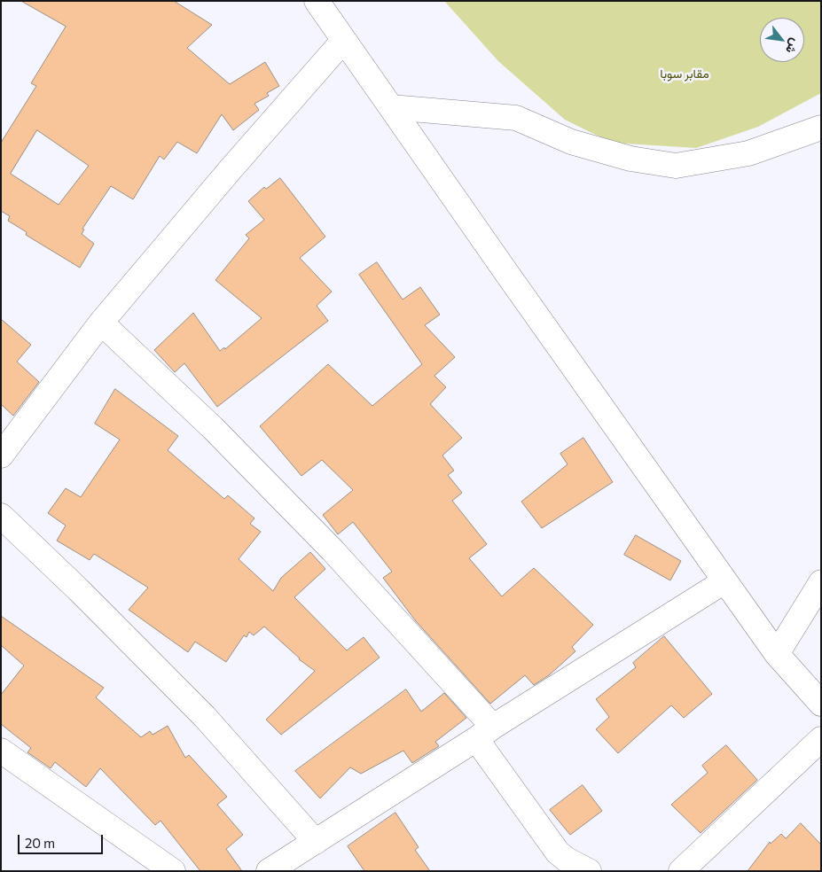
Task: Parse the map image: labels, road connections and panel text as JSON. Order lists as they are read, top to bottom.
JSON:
{
  "parks": ["مقابر سوبا"],
  "scale_bar": "20 m",
  "north": "bottom right"
}
